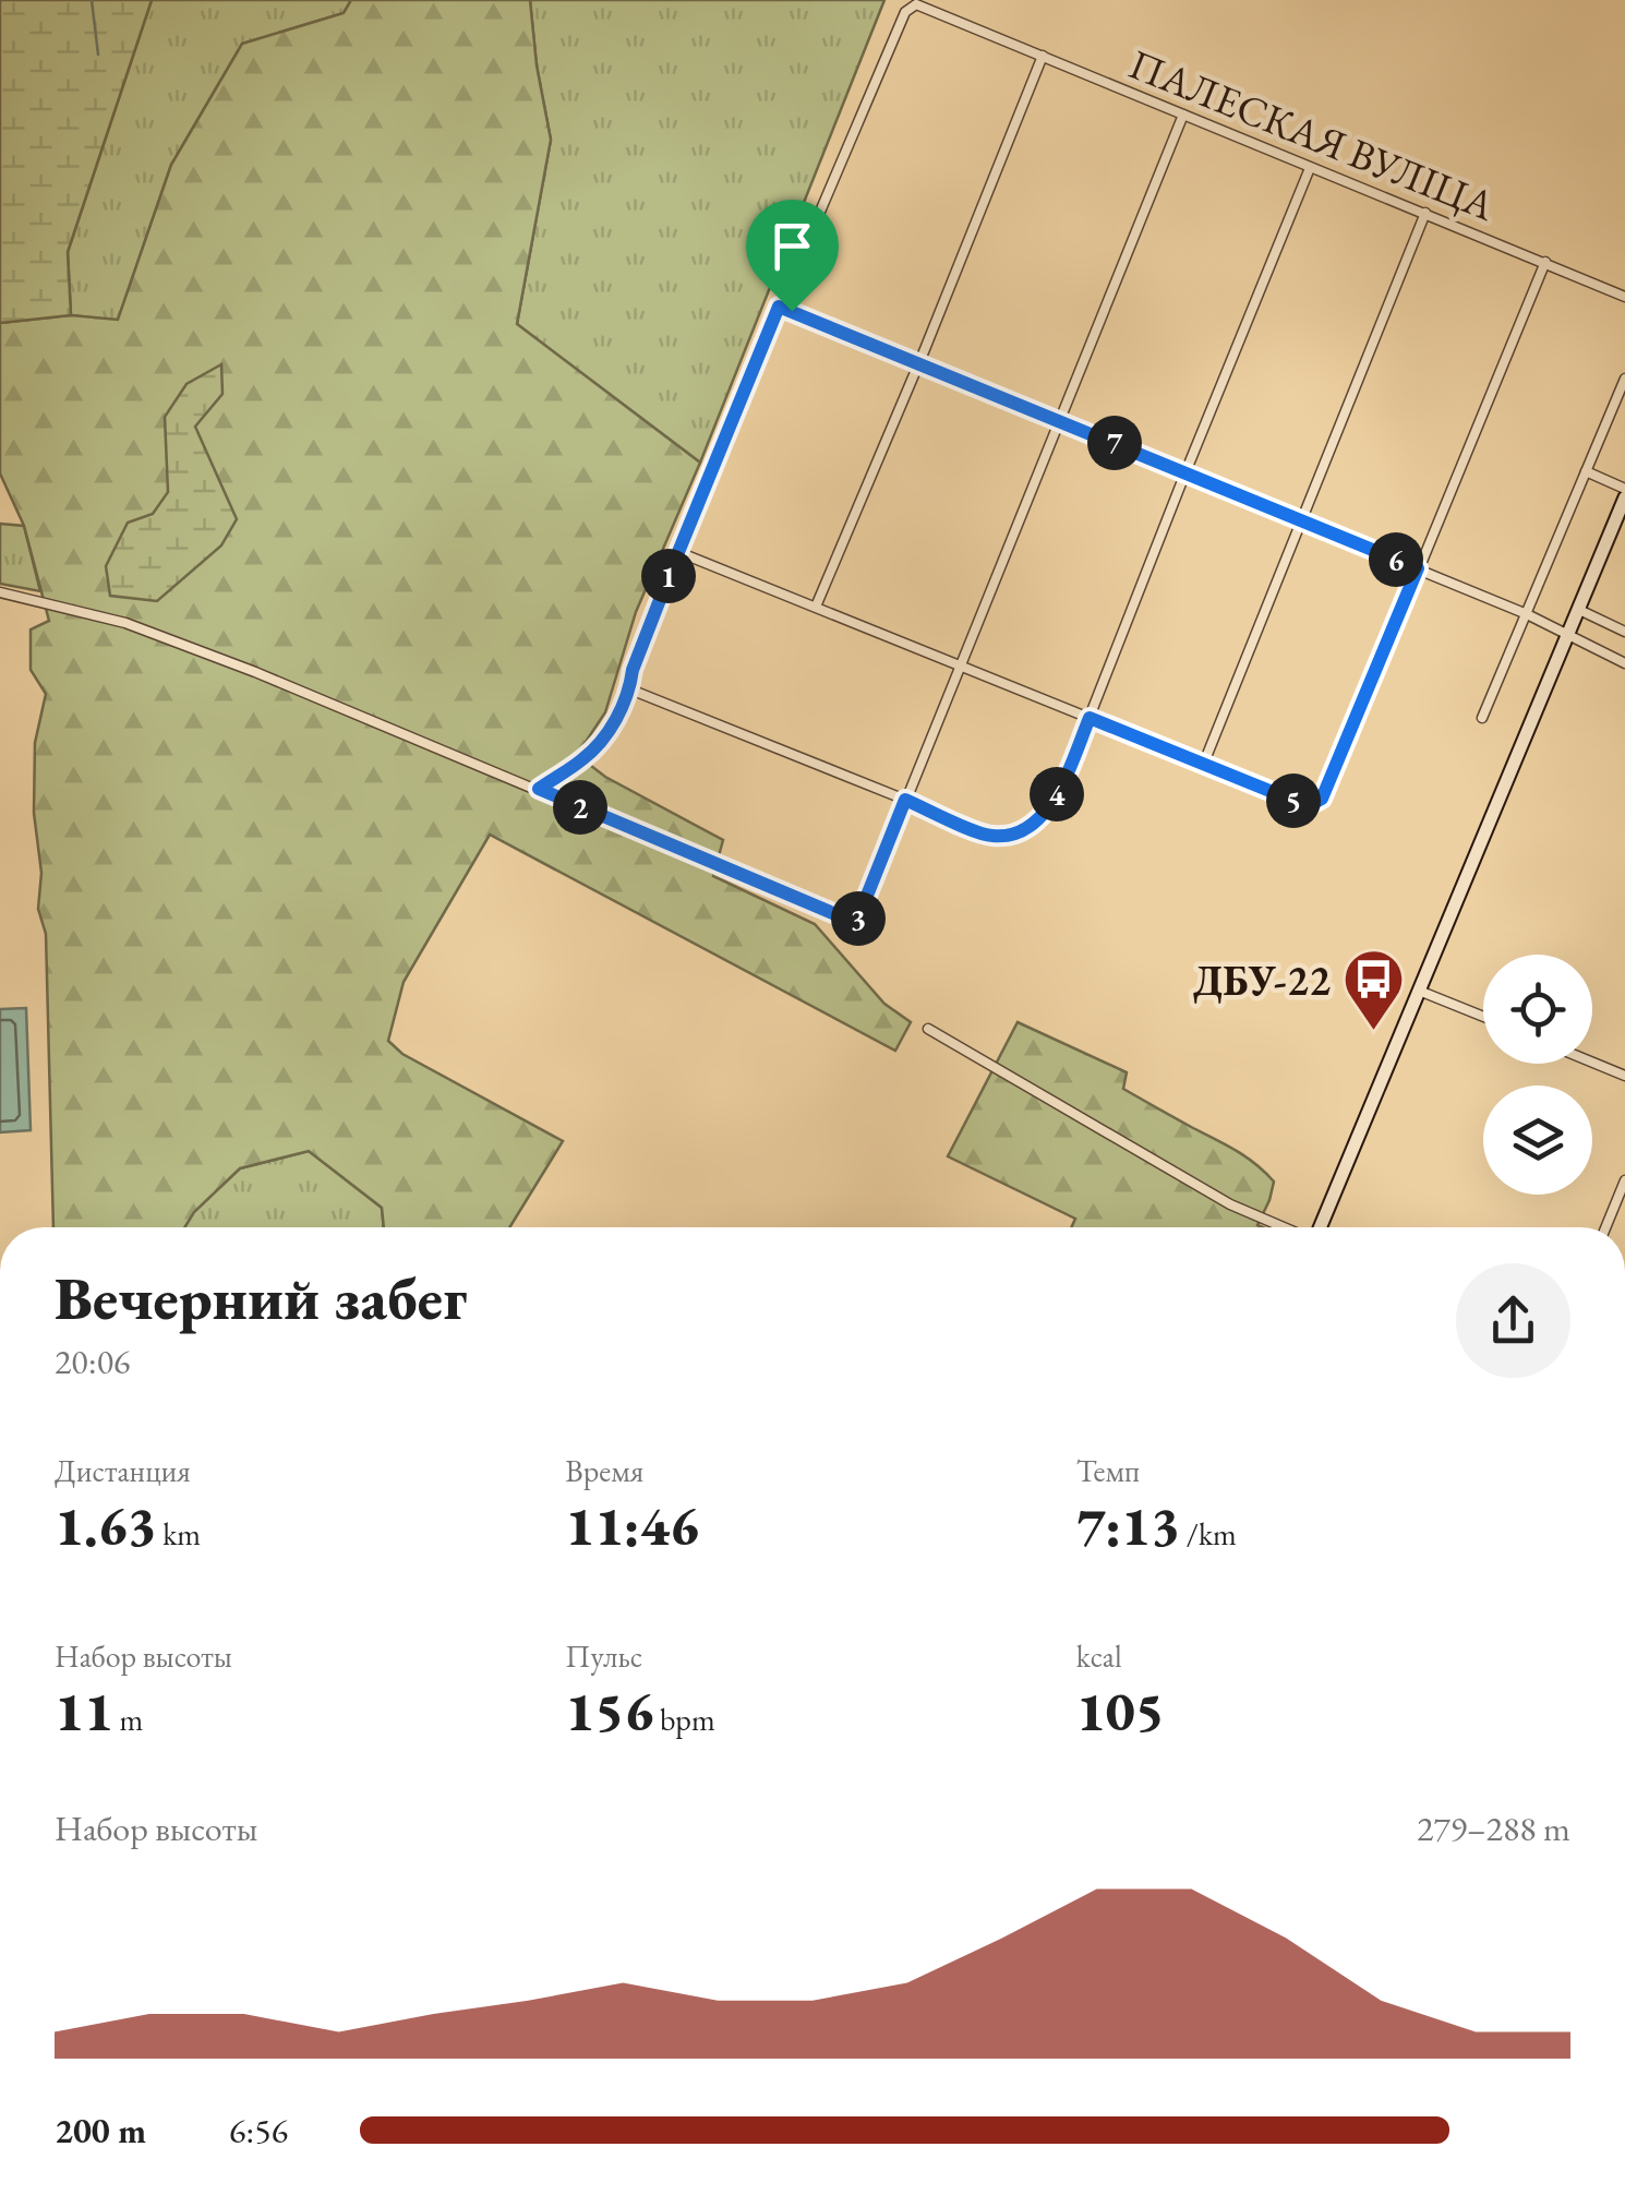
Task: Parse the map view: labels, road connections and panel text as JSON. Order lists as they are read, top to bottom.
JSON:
{
  "streets": {
    "street": ["ПАЛЕСКАЯ ВУЛІЦА"]
  },
  "places": {
    "bus stop": ["ДБУ-22"]
  },
  "page": {
    "pins": [
      "7",
      "6",
      "1",
      "4",
      "5",
      "2",
      "3"
    ],
    "heading": ["Вечерний забег", "20:06"],
    "stats": [
      ["Дистанция", "1.63 km"],
      ["Время", "11:46"],
      ["Темп", "7:13 /km"],
      ["Набор высоты", "11 m"],
      ["Пульс", "156 bpm"],
      ["kcal", "105"]
    ],
    "chart": ["Набор высоты", "279–288 m"],
    "list": [
      {
        "name": "200 m",
        "note": "6:56"
      }
    ]
  }
}
